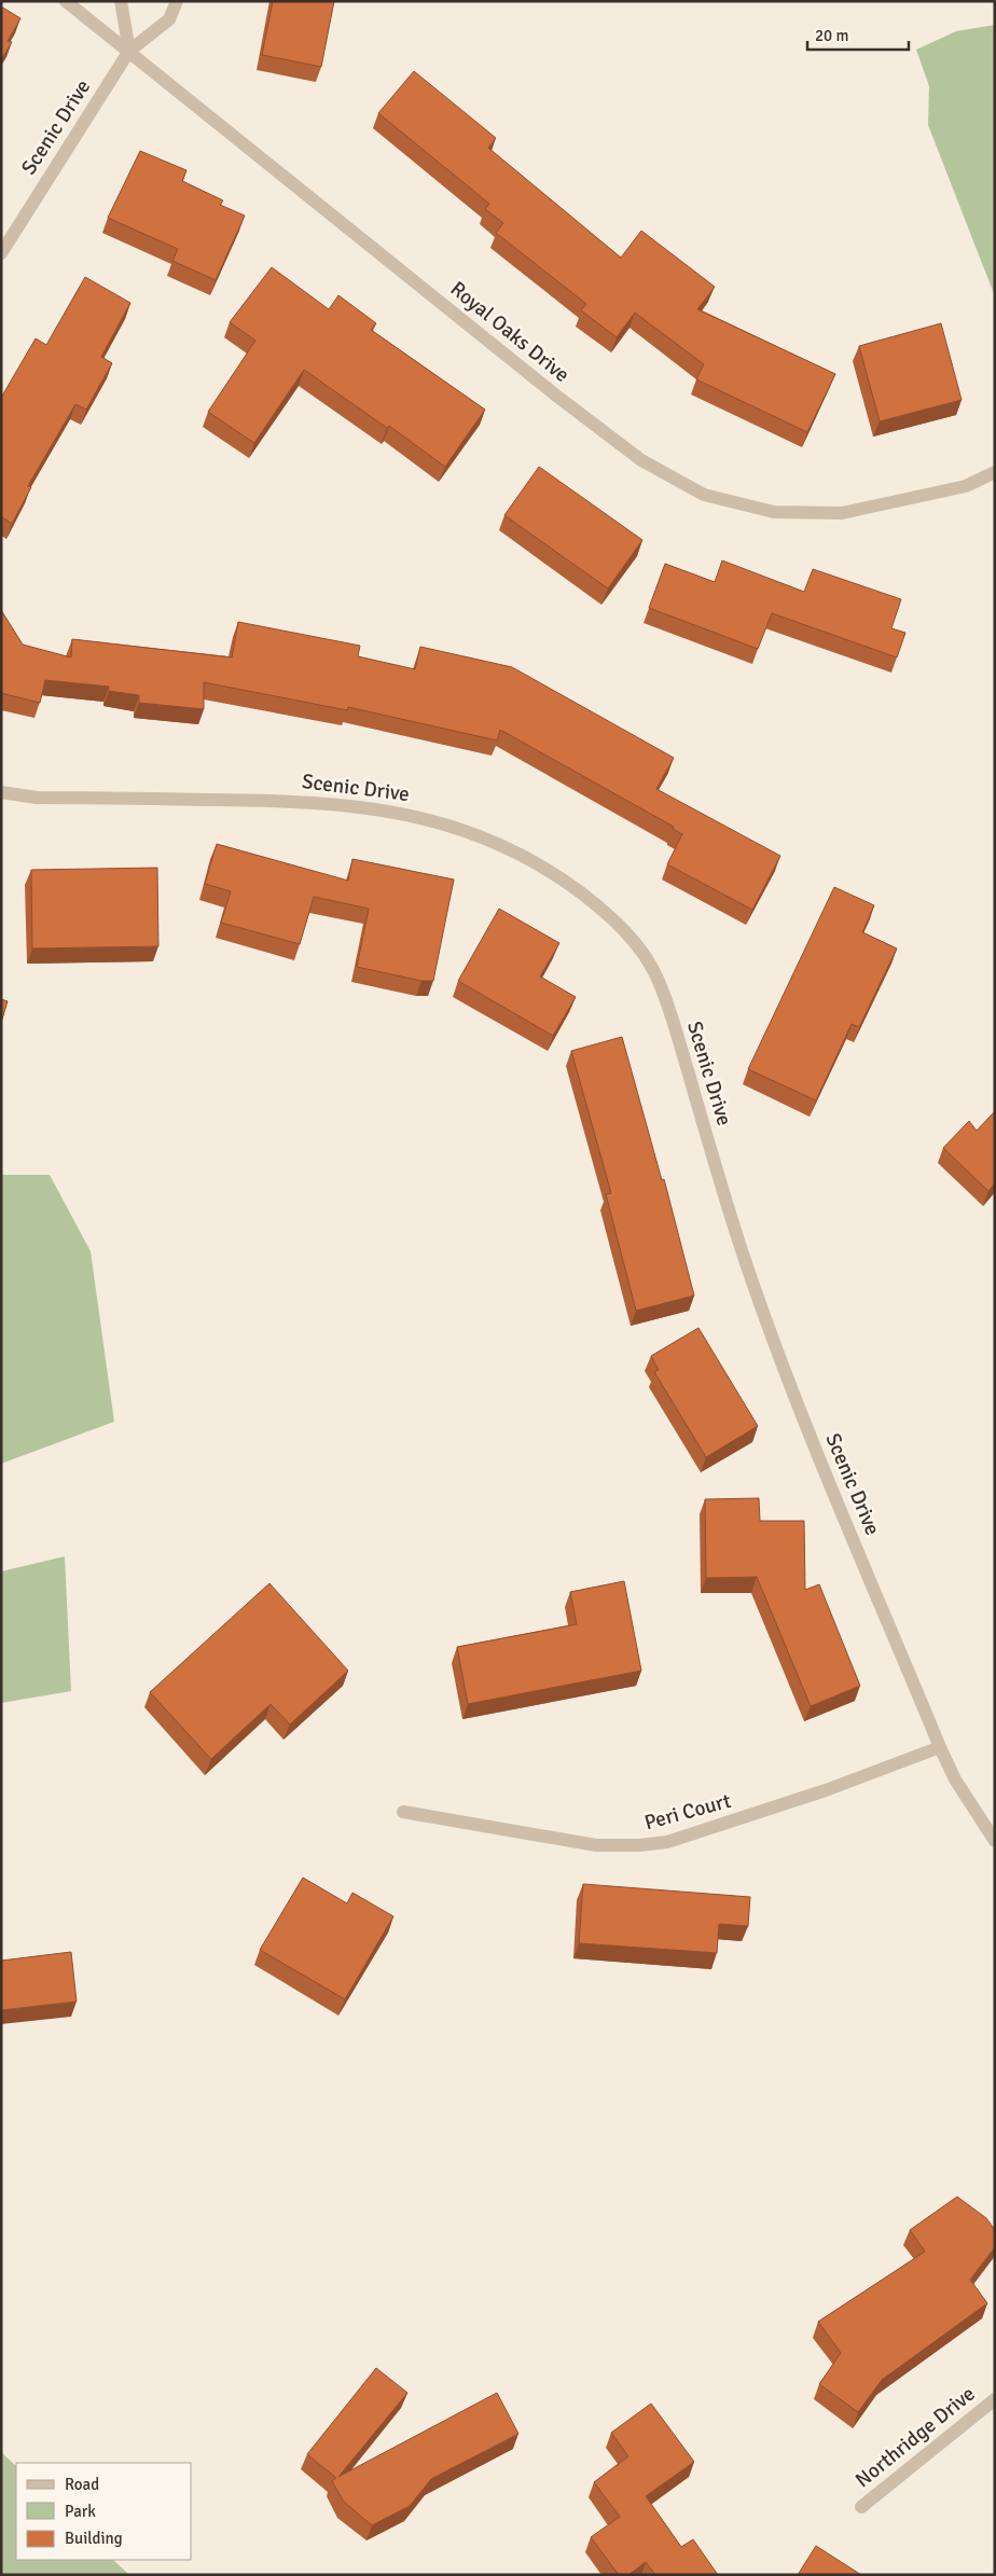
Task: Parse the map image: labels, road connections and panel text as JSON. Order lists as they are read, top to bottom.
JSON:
{
  "streets": {
    "street": [
      "Scenic Drive",
      "Royal Oaks Drive",
      "Peri Court",
      "Northridge Drive"
    ]
  },
  "crossings": [
    ["Scenic Drive", "Royal Oaks Drive"],
    ["Scenic Drive", "Peri Court"]
  ],
  "legend": ["Road", "Park", "Building"],
  "scale_bar": "20 m"
}
